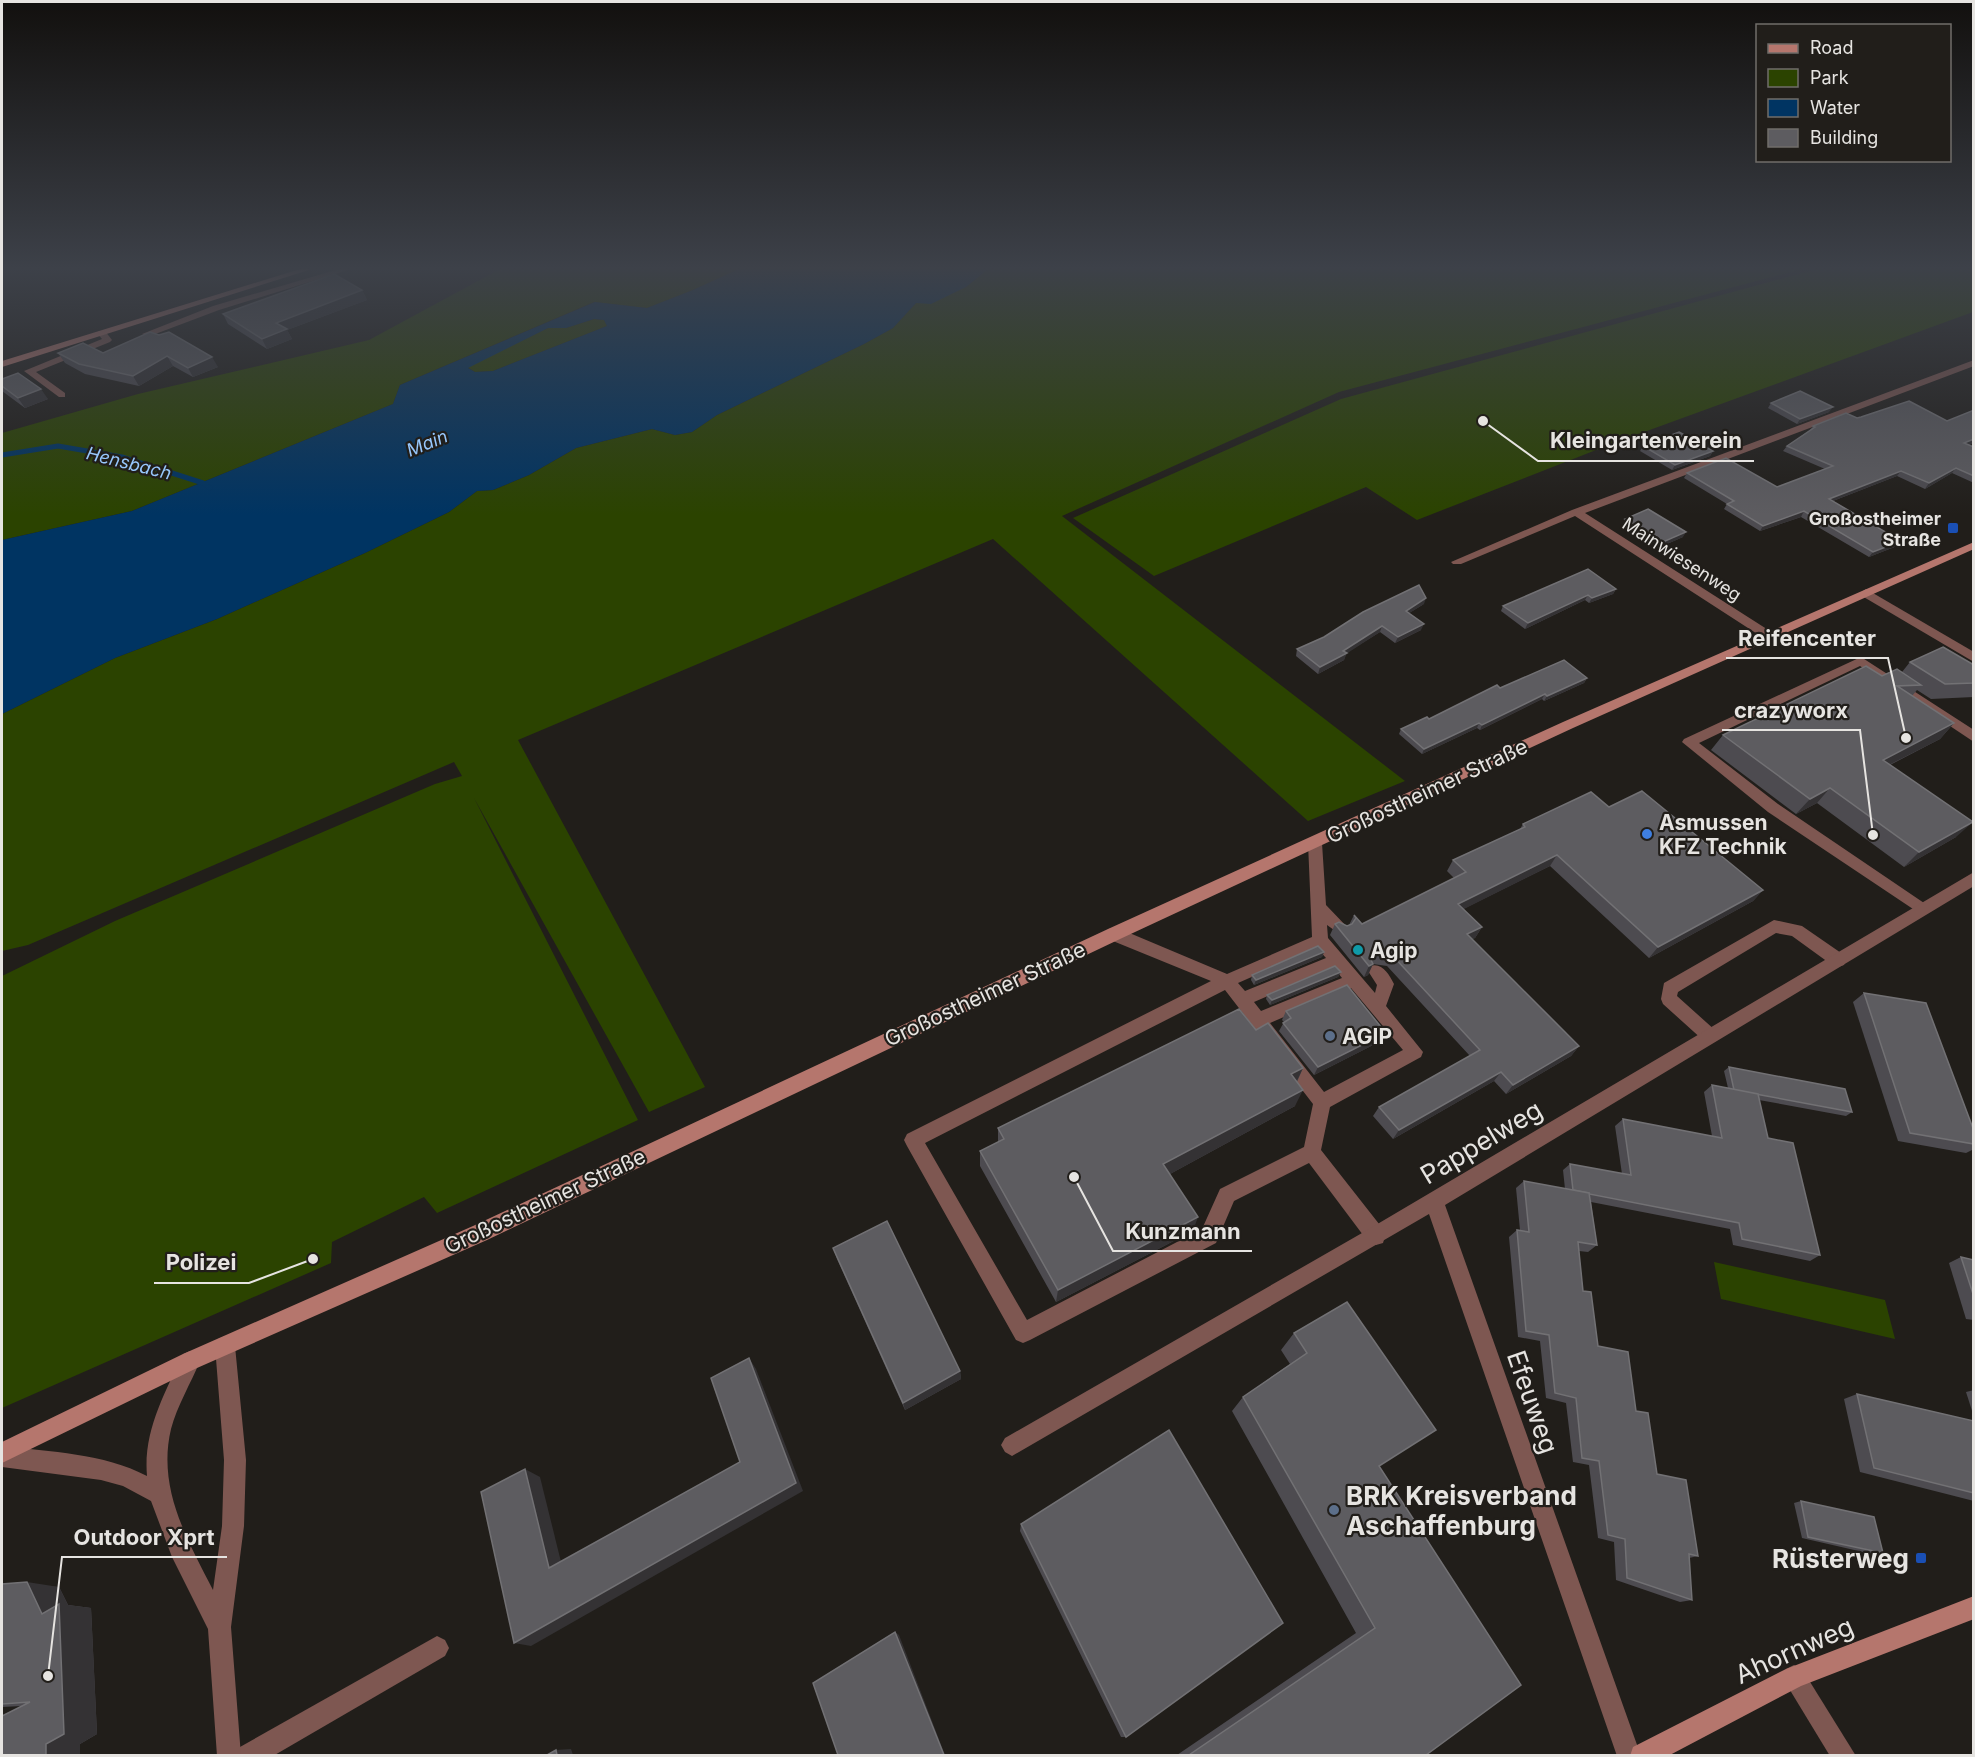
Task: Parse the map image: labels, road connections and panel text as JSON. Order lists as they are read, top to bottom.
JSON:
{
  "streets": {
    "main road": ["Großostheimer Straße", "Ahornweg"],
    "street": ["Mainwiesenweg", "Pappelweg", "Efeuweg"]
  },
  "crossings": [
    ["Mainwiesenweg", "Großostheimer Straße"],
    ["Pappelweg", "Efeuweg"]
  ],
  "water": ["Main", "Hensbach"],
  "places": {
    "other": [
      "Kleingartenverein",
      "Reifencenter",
      "Asmussen KFZ Technik",
      "crazyworx",
      "Agip",
      "AGIP",
      "Kunzmann",
      "Polizei",
      "BRK Kreisverband Aschaffenburg",
      "Outdoor Xprt"
    ],
    "transit": ["Großostheimer Straße", "Rüsterweg"]
  },
  "legend": [
    "Road",
    "Park",
    "Water",
    "Building"
  ]
}
